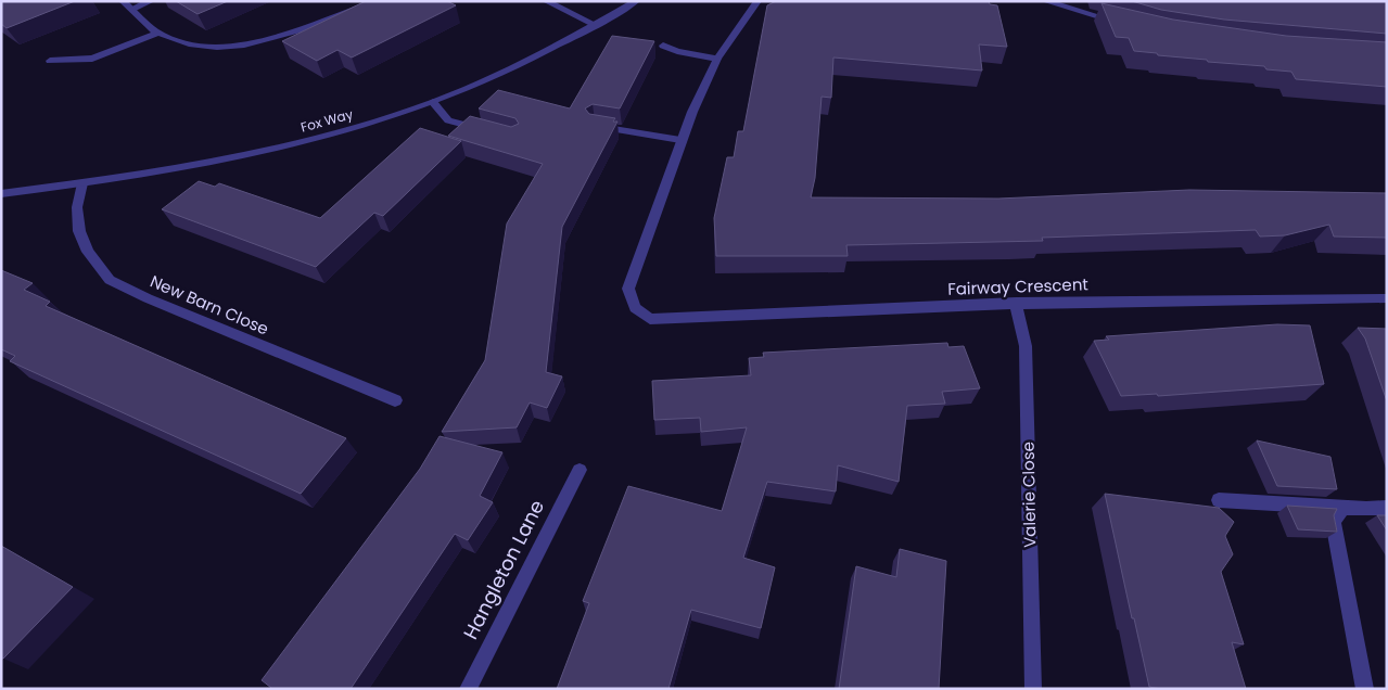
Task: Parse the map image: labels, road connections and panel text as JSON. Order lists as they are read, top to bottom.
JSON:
{
  "streets": {
    "street": [
      "Fox Way",
      "Fairway Crescent",
      "New Barn Close",
      "Valerie Close",
      "Hangleton Lane"
    ]
  },
  "crossings": [
    ["Fox Way", "New Barn Close"],
    ["Fairway Crescent", "Valerie Close"]
  ]
}
